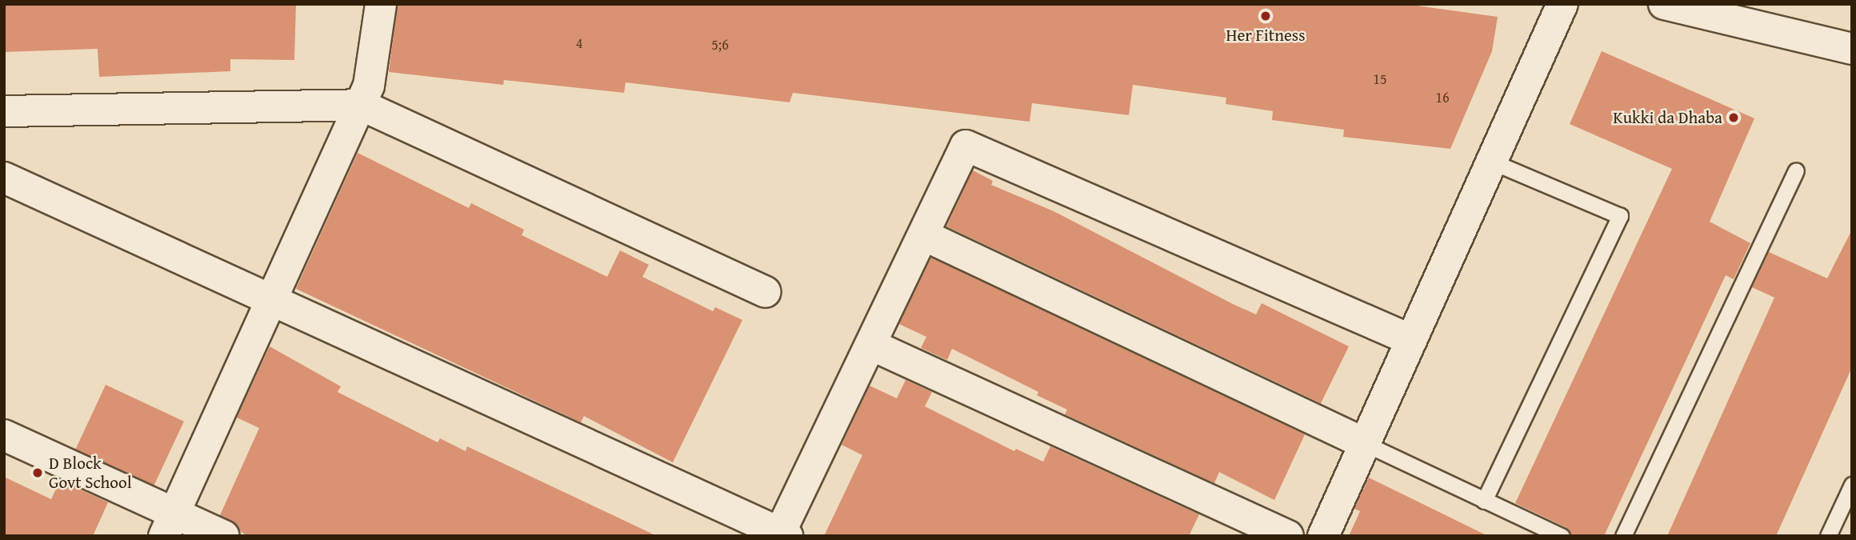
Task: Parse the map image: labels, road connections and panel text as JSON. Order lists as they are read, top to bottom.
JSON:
{
  "places": ["Her Fitness", "Kukki da Dhaba", "D Block Govt School"],
  "house_numbers": [
    "4",
    "5;6",
    "15",
    "16"
  ]
}
